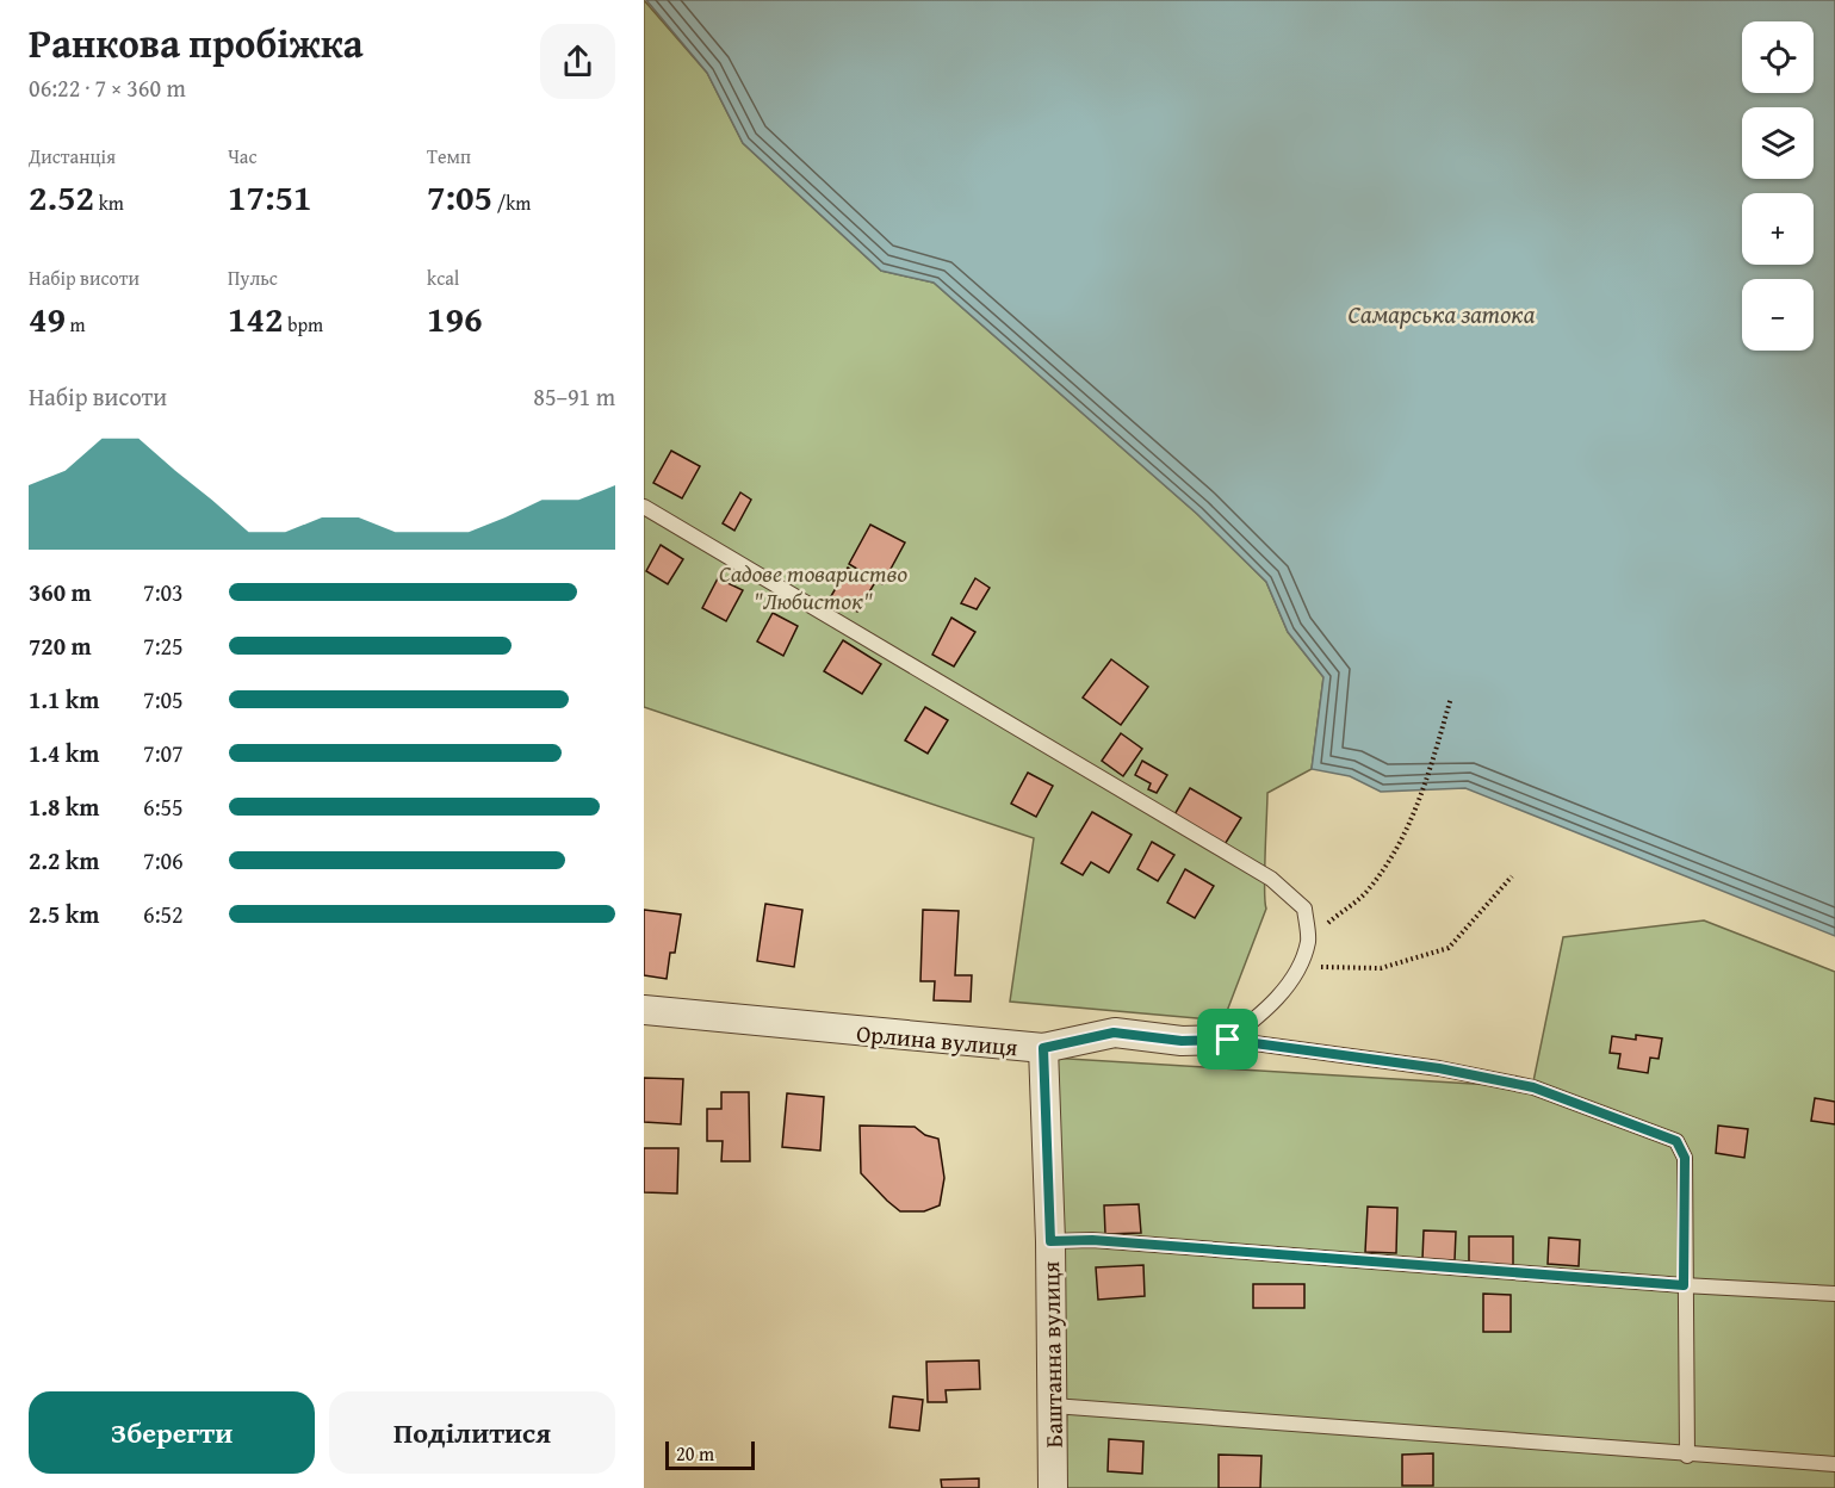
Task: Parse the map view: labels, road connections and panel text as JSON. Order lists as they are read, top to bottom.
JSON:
{
  "streets": {
    "street": ["Орлина вулиця", "Баштанна вулиця"]
  },
  "crossings": [
    ["Орлина вулиця", "Баштанна вулиця"]
  ],
  "water": ["Самарська затока"],
  "parks": ["Садове товариство \"Любисток\""],
  "scale_bar": "20 m",
  "page": {
    "heading": ["Ранкова пробіжка", "06:22 · 7 × 360 m"],
    "map_buttons": ["+", "−"],
    "stats": [
      ["Дистанція", "2.52 km"],
      ["Час", "17:51"],
      ["Темп", "7:05 /km"],
      ["Набір висоти", "49 m"],
      ["Пульс", "142 bpm"],
      ["kcal", "196"]
    ],
    "chart": ["Набір висоти", "85–91 m"],
    "list": [
      {
        "name": "360 m",
        "note": "7:03"
      },
      {
        "name": "720 m",
        "note": "7:25"
      },
      {
        "name": "1.1 km",
        "note": "7:05"
      },
      {
        "name": "1.4 km",
        "note": "7:07"
      },
      {
        "name": "1.8 km",
        "note": "6:55"
      },
      {
        "name": "2.2 km",
        "note": "7:06"
      },
      {
        "name": "2.5 km",
        "note": "6:52"
      }
    ],
    "buttons": ["Зберегти", "Поділитися"],
    "scale": "20 m"
  }
}
